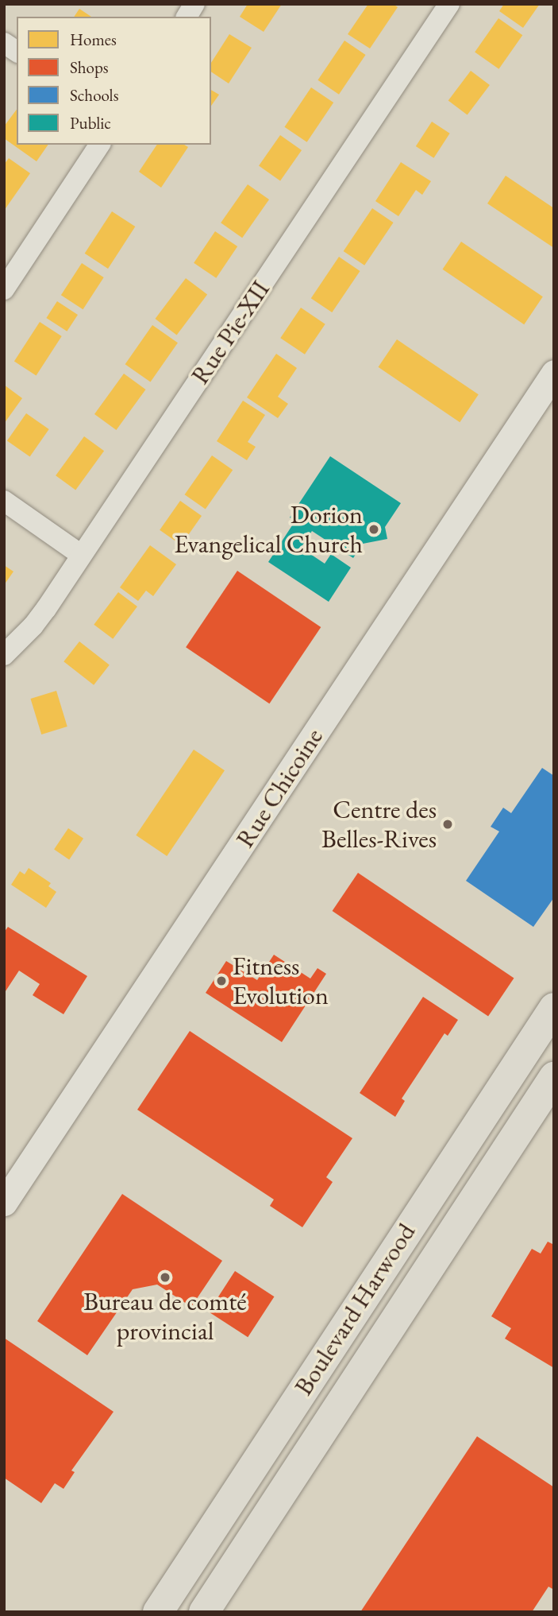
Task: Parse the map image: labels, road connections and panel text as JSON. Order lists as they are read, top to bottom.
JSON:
{
  "streets": {
    "highway": ["Boulevard Harwood"],
    "street": ["Rue Pie-XII", "Rue Chicoine"]
  },
  "places": [
    "Dorion Evangelical Church",
    "Centre des Belles-Rives",
    "Fitness Evolution",
    "Bureau de comté provincial"
  ],
  "legend": [
    "Homes",
    "Shops",
    "Schools",
    "Public"
  ]
}
